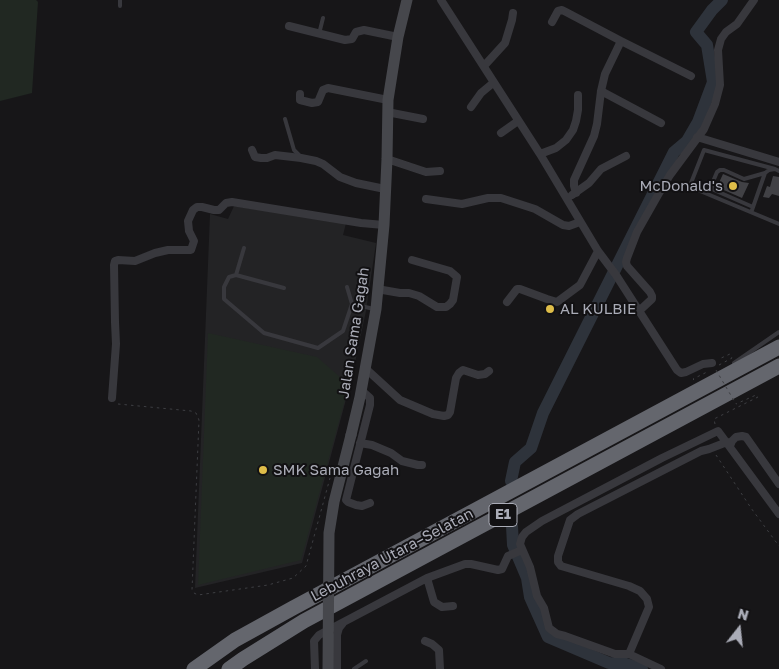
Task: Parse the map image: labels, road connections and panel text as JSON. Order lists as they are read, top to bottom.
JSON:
{
  "streets": {
    "highway": ["E1", "Lebuhraya Utara–Selatan"],
    "street": ["Jalan Sama Gagah"]
  },
  "places": ["McDonald's", "AL KULBIE", "SMK Sama Gagah"],
  "north": "top"
}
